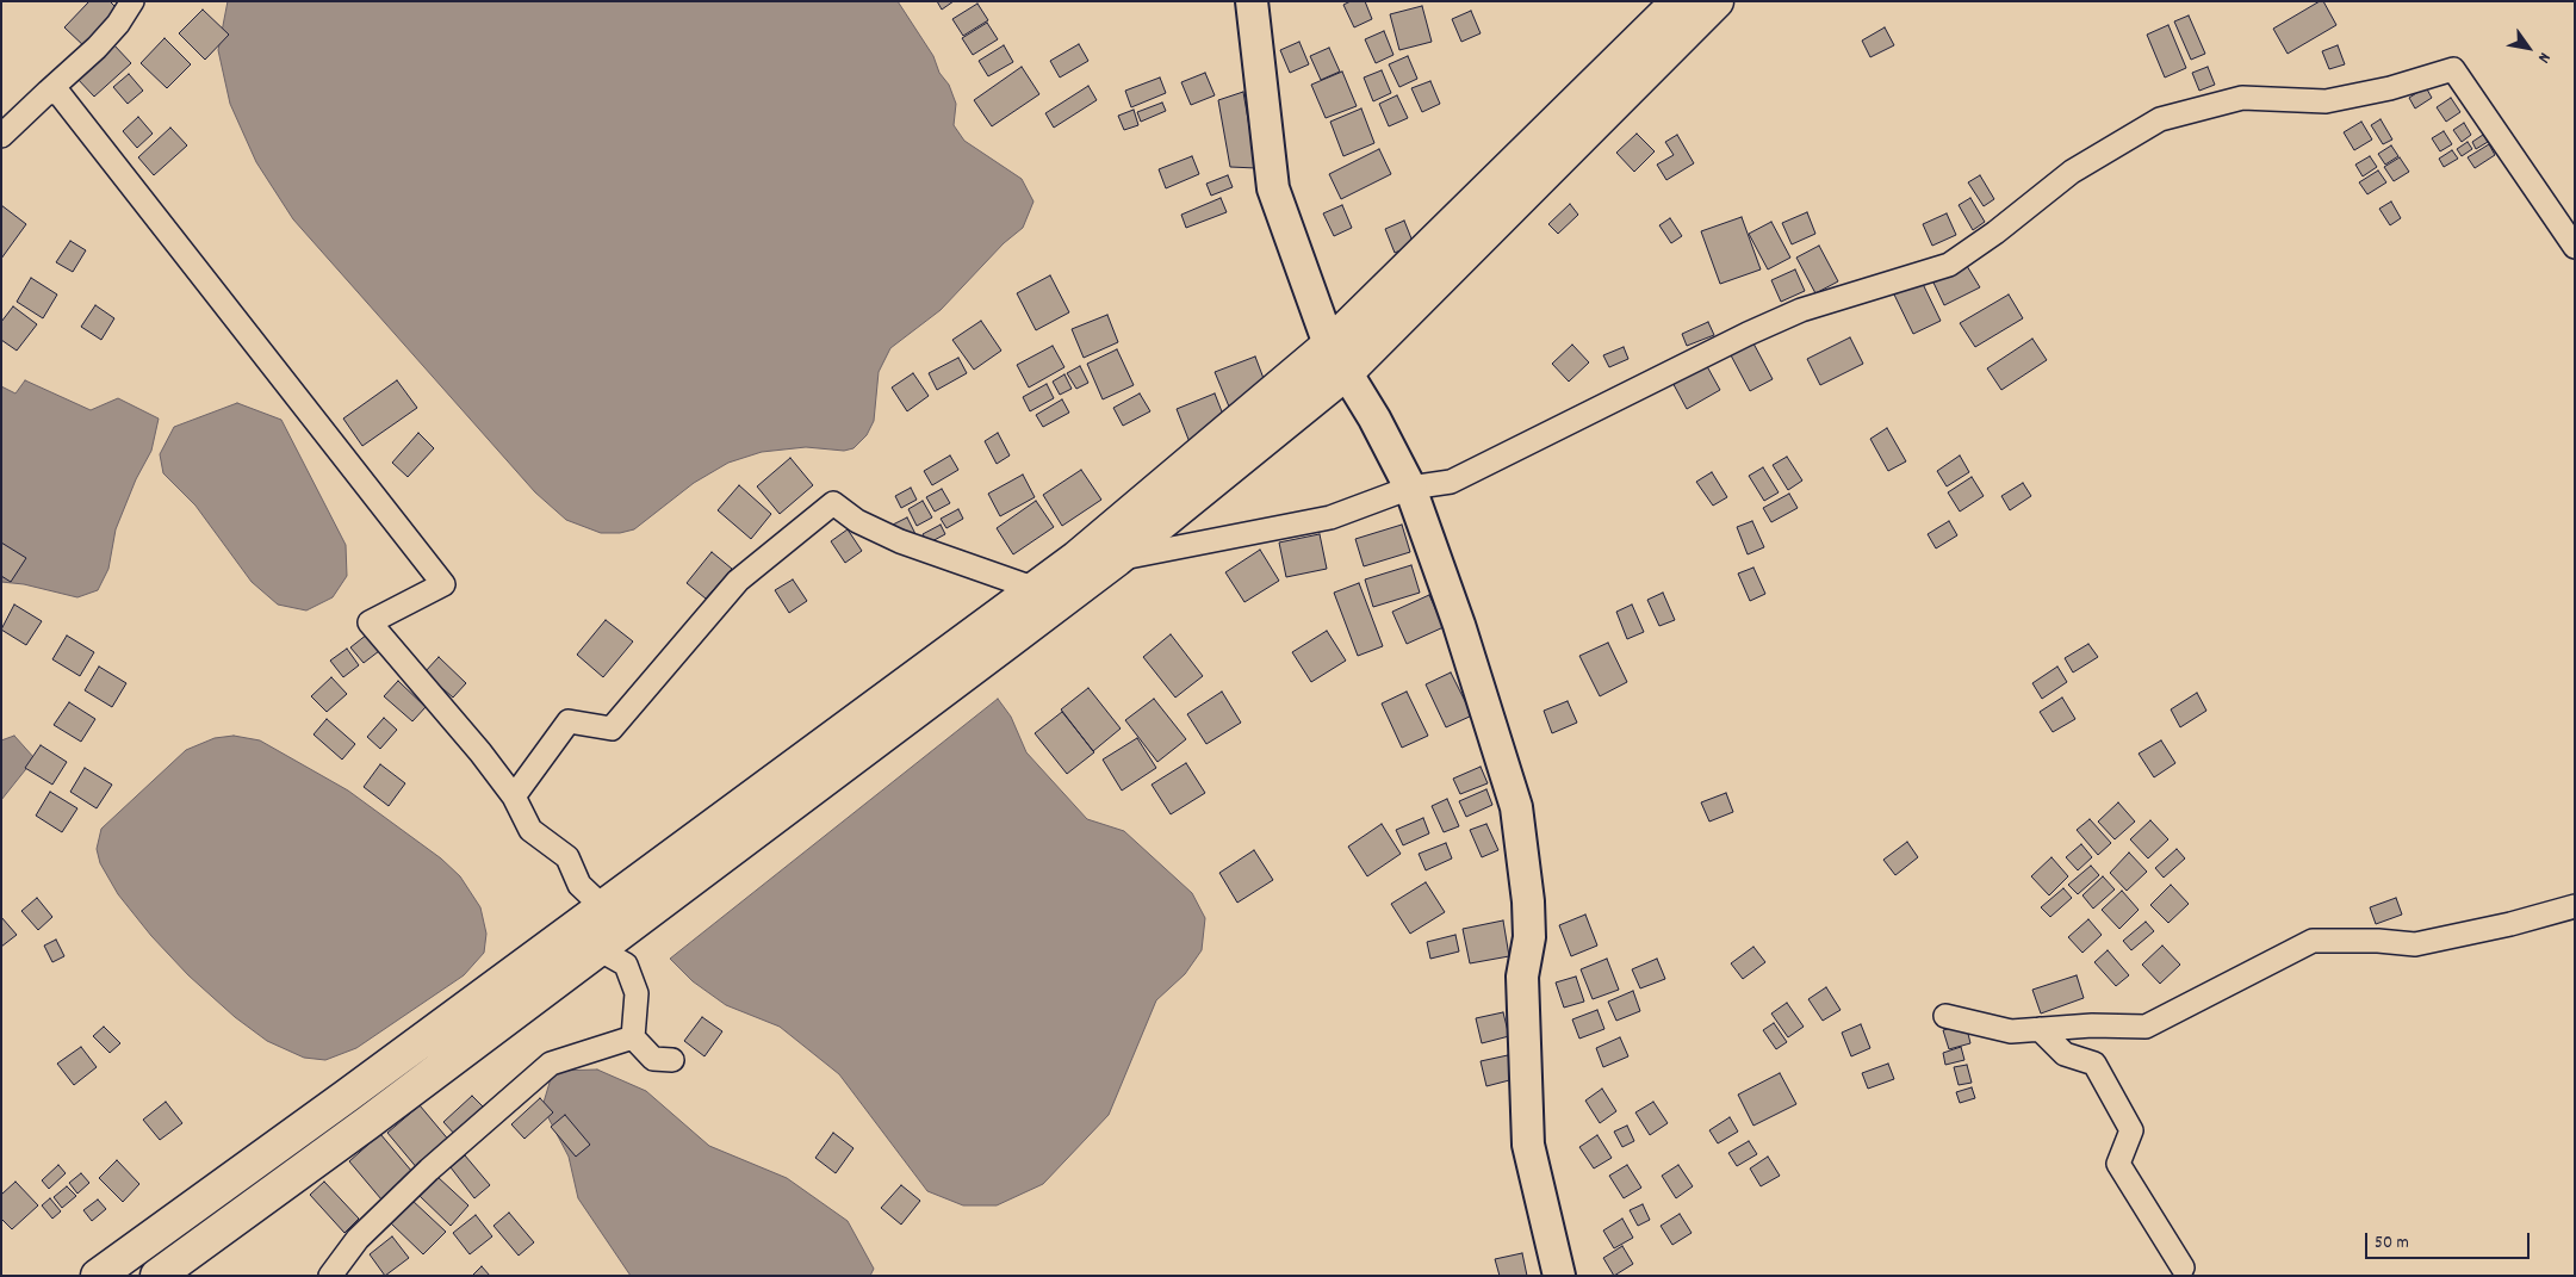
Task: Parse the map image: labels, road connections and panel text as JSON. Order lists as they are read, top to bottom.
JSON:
{
  "scale_bar": "50 m",
  "north": "bottom right"
}
